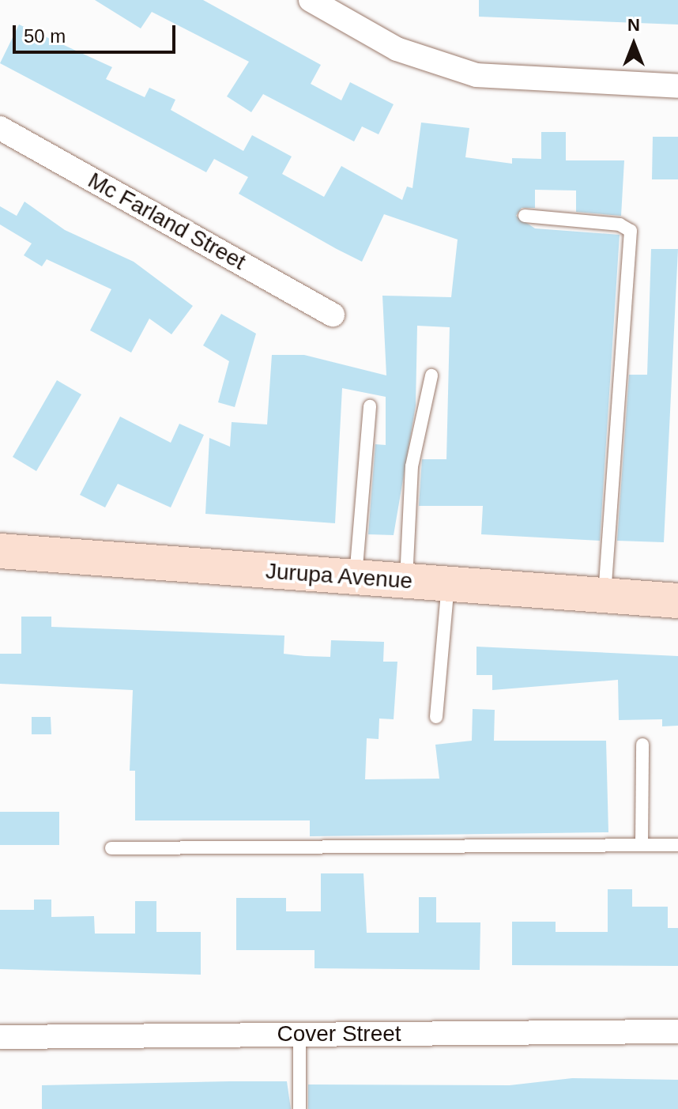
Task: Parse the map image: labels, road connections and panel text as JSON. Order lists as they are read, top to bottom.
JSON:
{
  "streets": {
    "main road": ["Jurupa Avenue"],
    "street": ["Mc Farland Street", "Cover Street"]
  },
  "scale_bar": "50 m",
  "north": "top"
}
